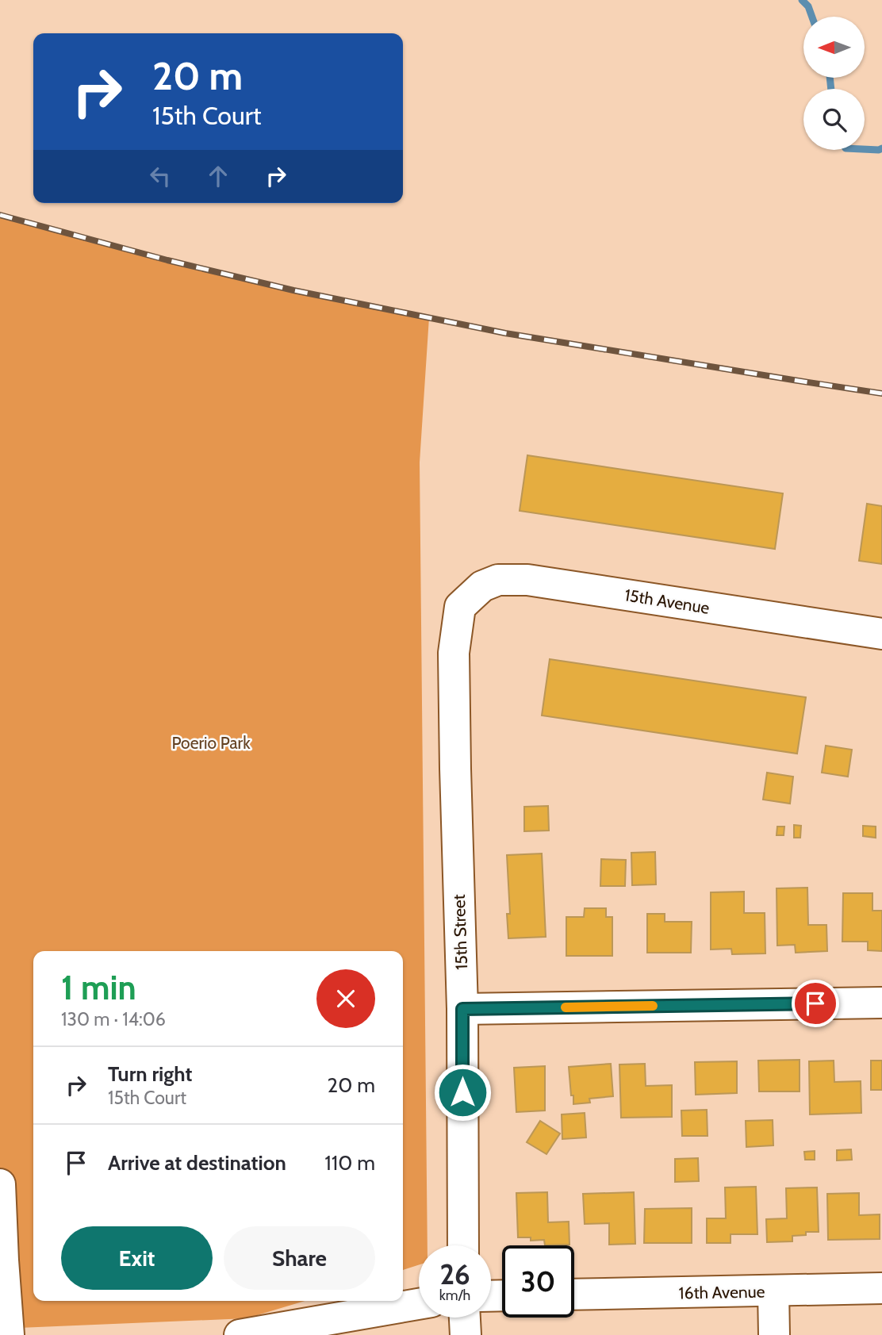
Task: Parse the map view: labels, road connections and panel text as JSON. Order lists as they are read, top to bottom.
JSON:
{
  "streets": {
    "street": ["15th Avenue", "15th Street", "16th Avenue"]
  },
  "crossings": [
    ["15th Avenue", "15th Street"]
  ],
  "parks": ["Poerio Park"],
  "north": "left",
  "page": {
    "turn": ["20 m", "15th Court"],
    "heading": ["1 min", "130 m · 14:06"],
    "list": [
      {
        "name": "Turn right",
        "note": "15th Court",
        "value": "20 m"
      },
      {
        "name": "Arrive at destination",
        "value": "110 m"
      }
    ],
    "buttons": ["Exit", "Share"],
    "speed": "26 km/h",
    "limit": "30"
  }
}
